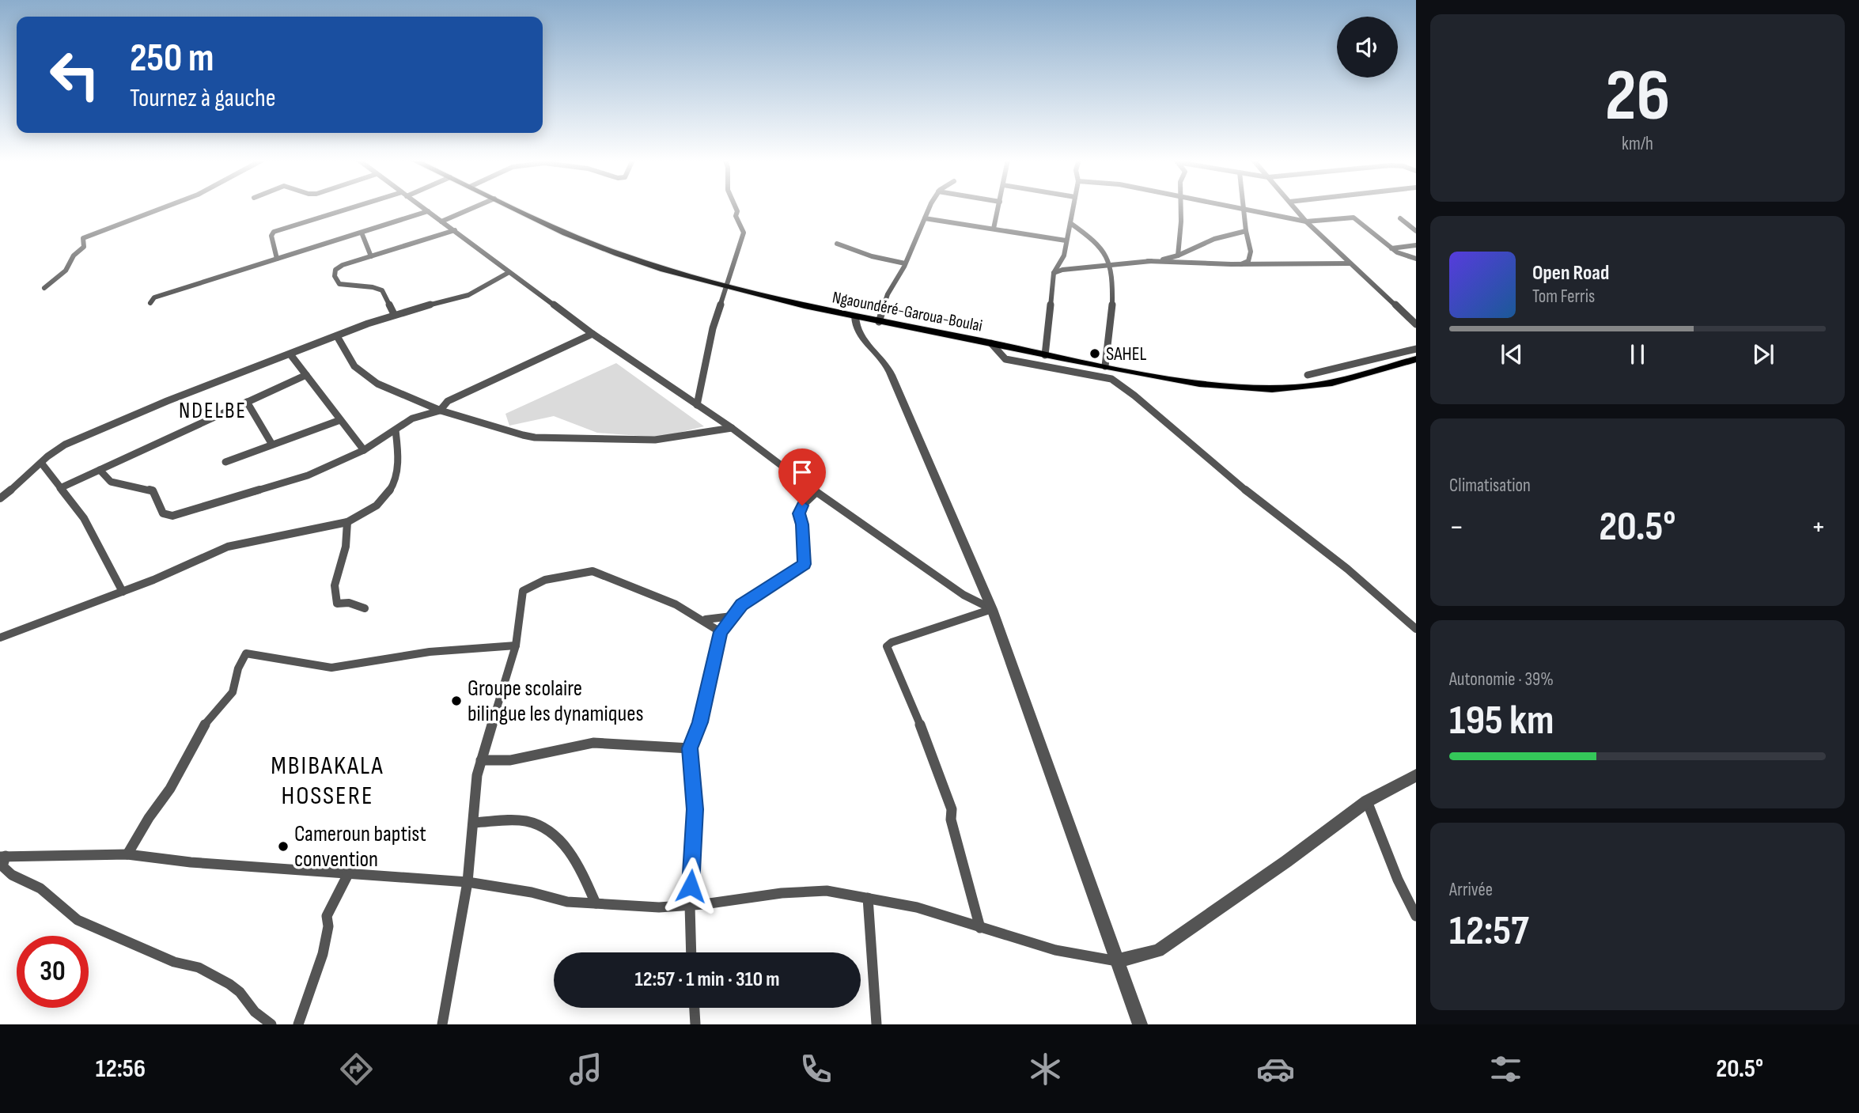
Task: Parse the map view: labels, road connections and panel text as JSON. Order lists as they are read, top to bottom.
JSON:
{
  "streets": {
    "highway": ["Ngaoundéré-Garoua-Boulai"]
  },
  "districts": ["NDELBE", "MBIBAKALA HOSSERE"],
  "places": ["SAHEL", "Groupe scolaire bilingue les dynamiques", "Cameroun baptist convention"],
  "page": {
    "tile": [
      ["26", "km/h"],
      "Climatisation",
      ["Autonomie · 39%", "195 km"],
      ["Arrivée", "12:57"]
    ],
    "turn": ["250 m", "Tournez à gauche"],
    "song": ["Open Road", "Tom Ferris"],
    "heat": ["−", "20.5°", "+"],
    "limit": "30",
    "trip": "12:57 · 1 min · 310 m",
    "tabs": ["12:56", "20.5°"]
  }
}
